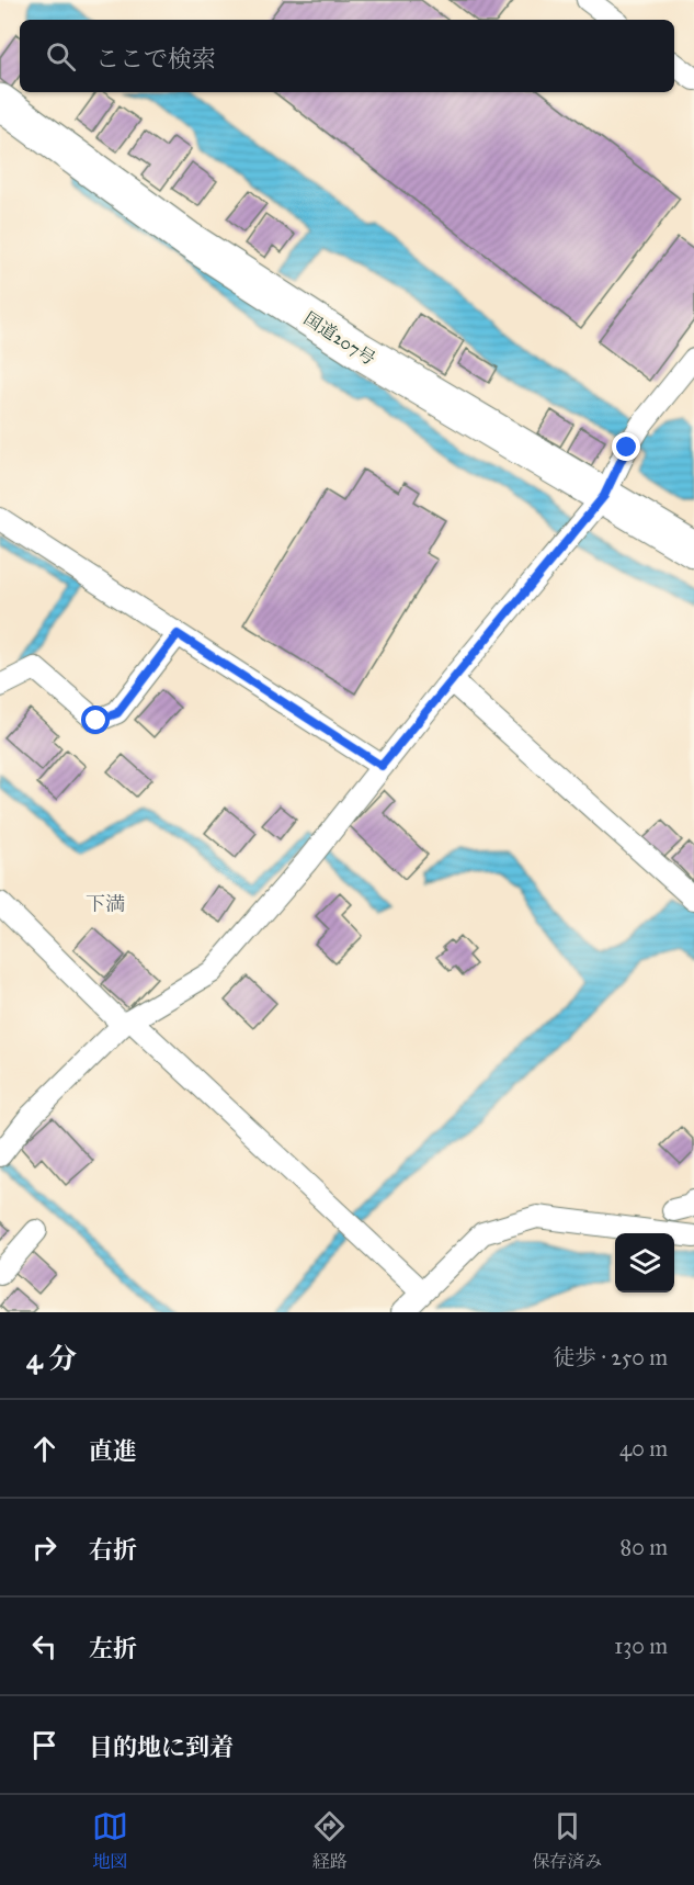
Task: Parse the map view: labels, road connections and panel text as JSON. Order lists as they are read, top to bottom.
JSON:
{
  "streets": {
    "highway": ["国道207号"]
  },
  "districts": ["下満"],
  "page": {
    "search": "ここで検索",
    "heading": ["4 分", "徒歩 · 250 m"],
    "list": [
      ["直進", "40 m"],
      ["右折", "80 m"],
      ["左折", "130 m"],
      "目的地に到着"
    ],
    "nav": ["地図", "経路", "保存済み"]
  }
}
